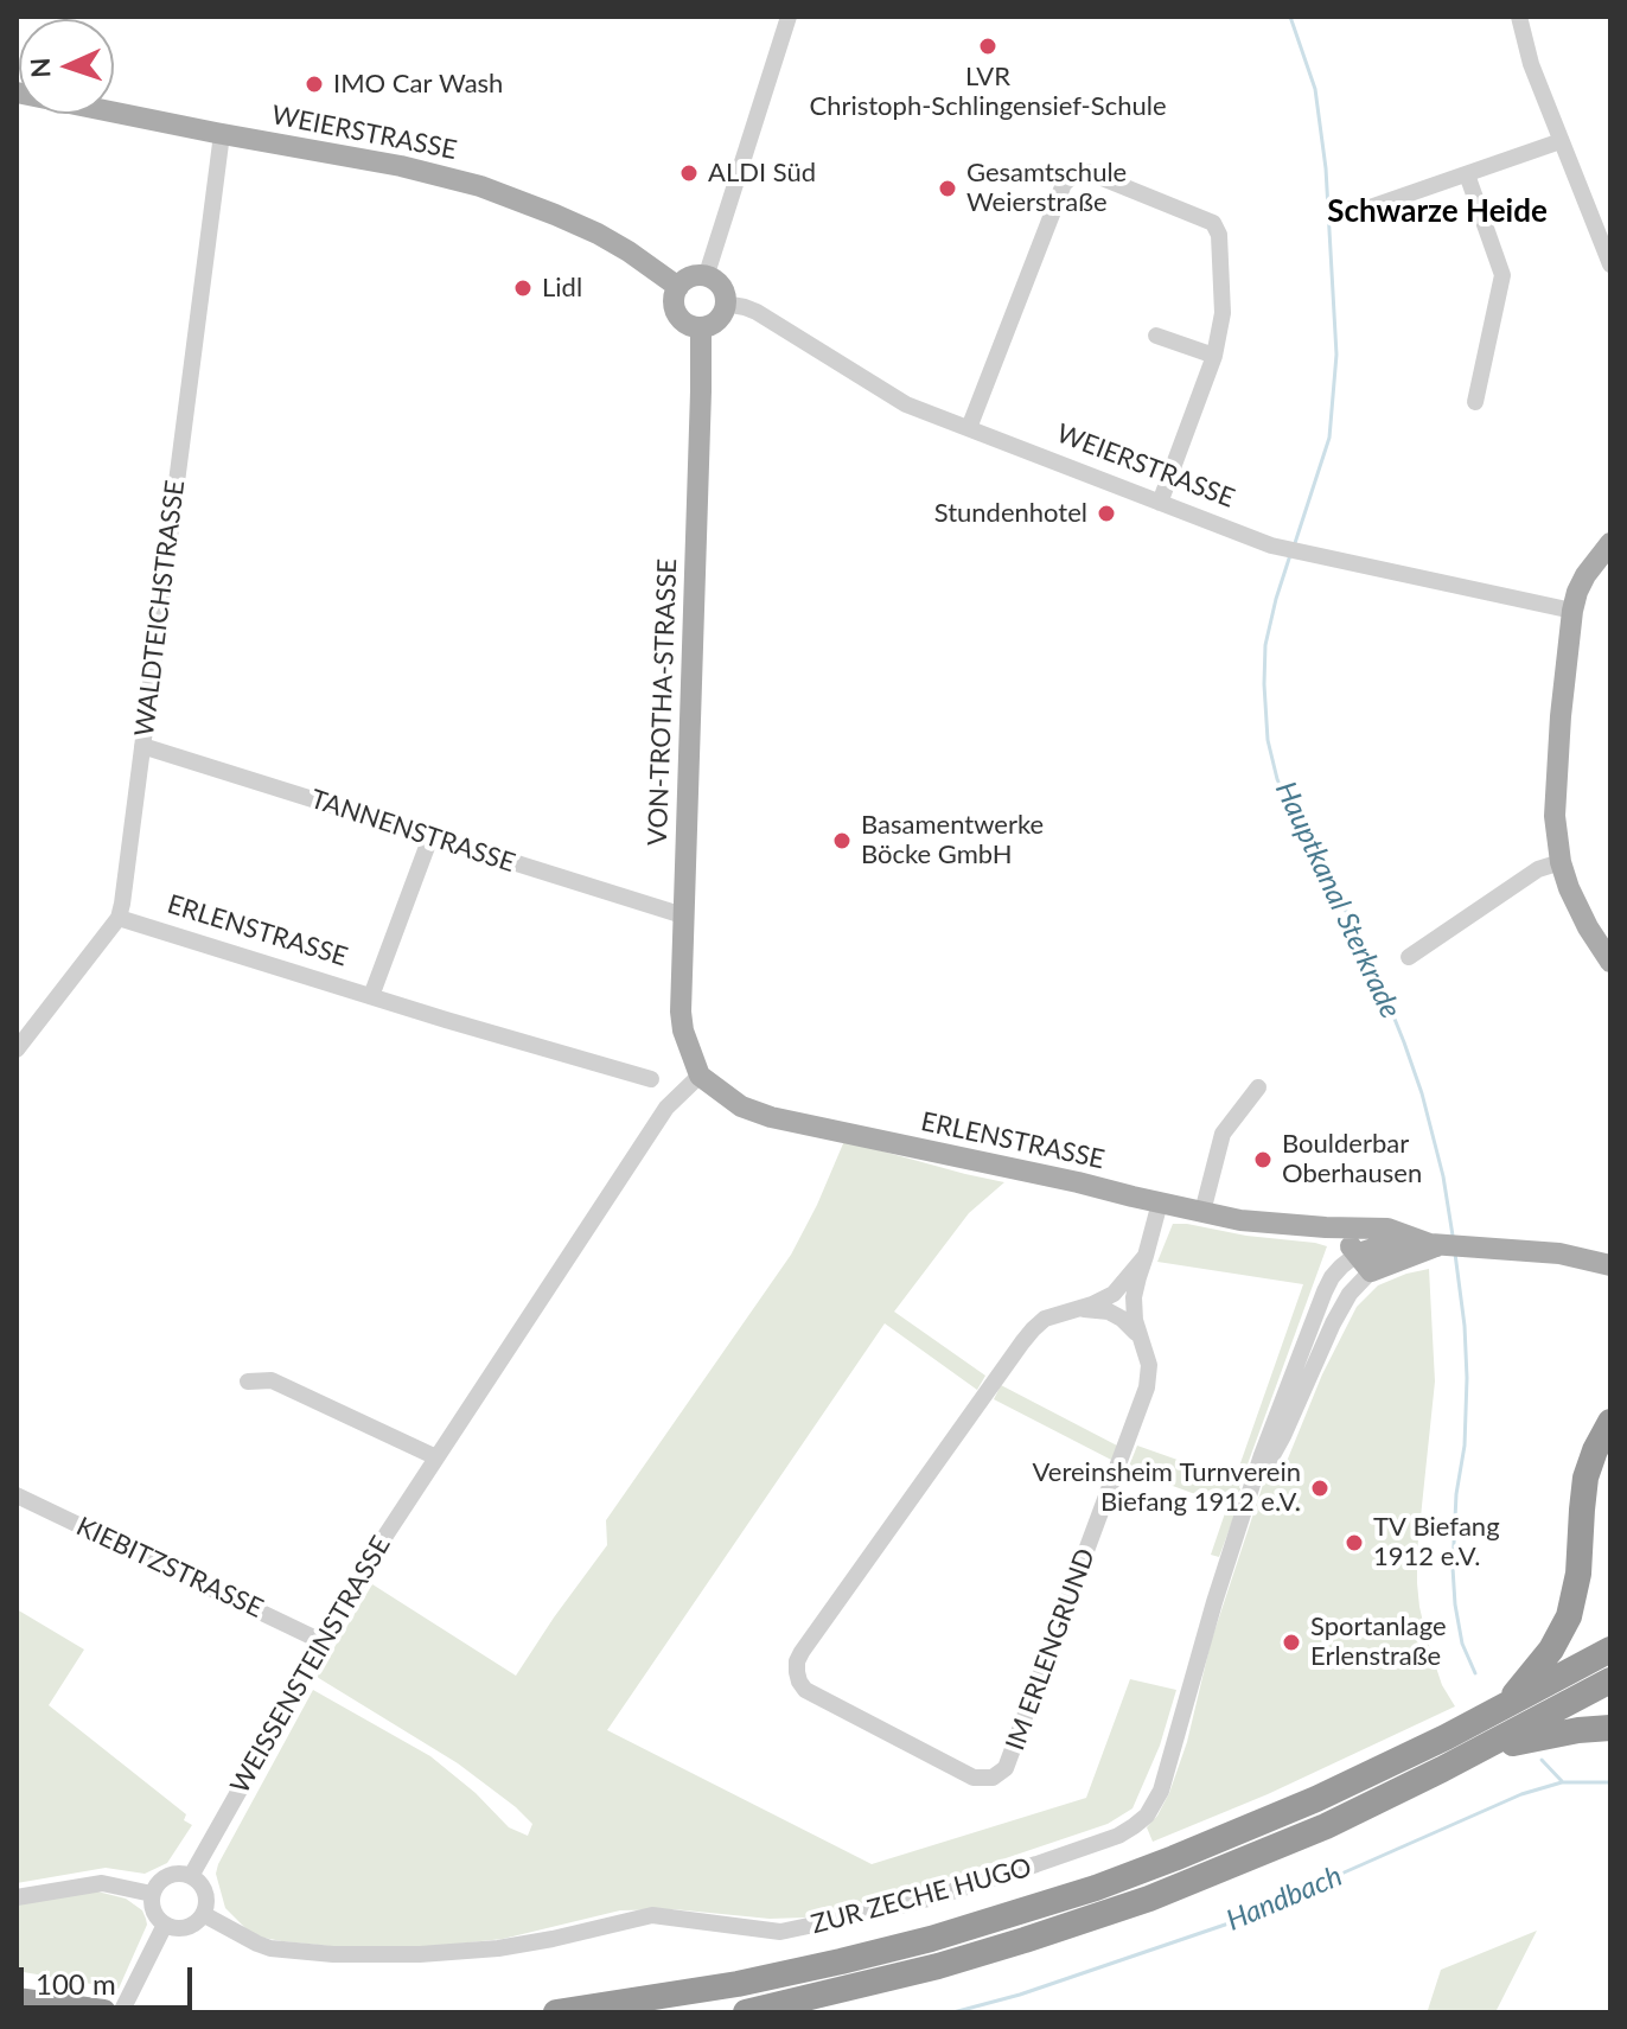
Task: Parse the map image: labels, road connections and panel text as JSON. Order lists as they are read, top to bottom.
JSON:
{
  "streets": {
    "main road": ["WEIERSTRASSE", "VON-TROTHA-STRASSE", "ERLENSTRASSE"],
    "street": [
      "WALDTEICHSTRASSE",
      "TANNENSTRASSE",
      "KIEBITZSTRASSE",
      "IM ERLENGRUND",
      "WEISSENSTEINSTRASSE",
      "ZUR ZECHE HUGO"
    ]
  },
  "crossings": [
    ["WEIERSTRASSE", "WALDTEICHSTRASSE"],
    ["WEIERSTRASSE", "VON-TROTHA-STRASSE"],
    ["WALDTEICHSTRASSE", "TANNENSTRASSE"],
    ["WALDTEICHSTRASSE", "ERLENSTRASSE"],
    ["VON-TROTHA-STRASSE", "TANNENSTRASSE"],
    ["VON-TROTHA-STRASSE", "ERLENSTRASSE"],
    ["VON-TROTHA-STRASSE", "WEISSENSTEINSTRASSE"],
    ["ERLENSTRASSE", "IM ERLENGRUND"],
    ["ERLENSTRASSE", "WEISSENSTEINSTRASSE"],
    ["ERLENSTRASSE", "ZUR ZECHE HUGO"],
    ["KIEBITZSTRASSE", "WEISSENSTEINSTRASSE"],
    ["WEISSENSTEINSTRASSE", "ZUR ZECHE HUGO"]
  ],
  "districts": ["Schwarze Heide"],
  "water": ["Hauptkanal Sterkrade", "Handbach"],
  "places": [
    "LVR Christoph-Schlingensief-Schule",
    "IMO Car Wash",
    "ALDI Süd",
    "Gesamtschule Weierstraße",
    "Lidl",
    "Stundenhotel",
    "Basamentwerke Böcke GmbH",
    "Boulderbar Oberhausen",
    "Vereinsheim Turnverein Biefang 1912 e.V.",
    "TV Biefang 1912 e.V.",
    "Sportanlage Erlenstraße"
  ],
  "scale_bar": "100 m",
  "north": "left"
}
